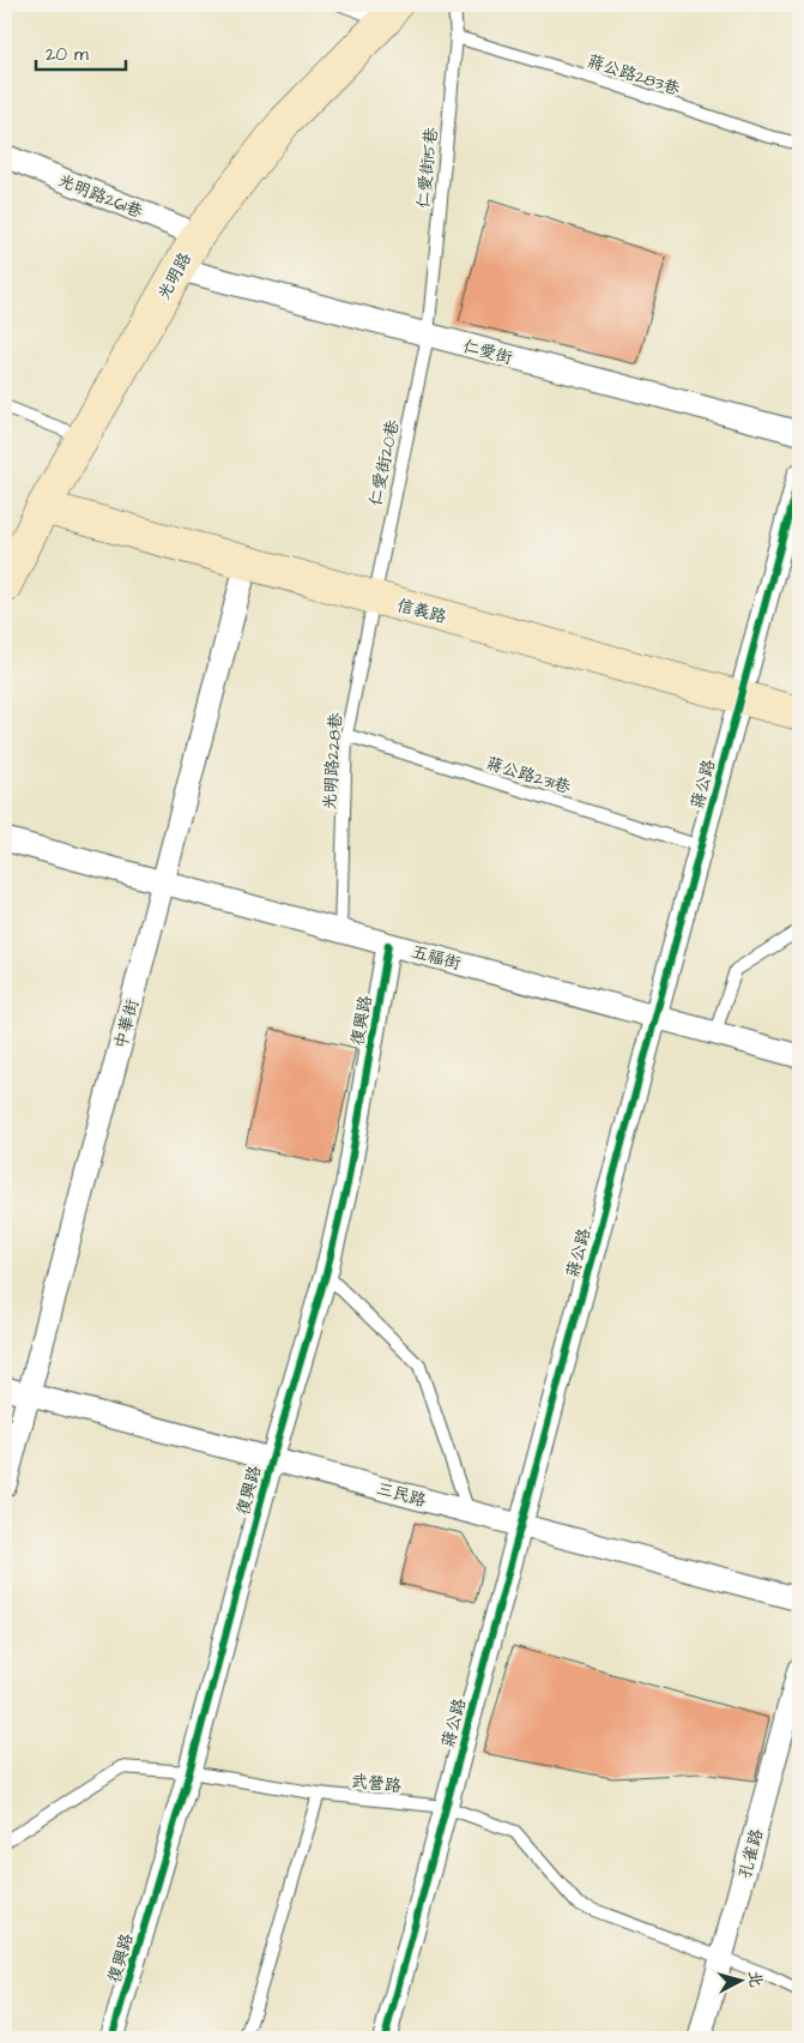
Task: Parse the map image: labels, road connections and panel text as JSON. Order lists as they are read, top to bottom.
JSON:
{
  "streets": {
    "street": [
      "光明路261巷",
      "光明路",
      "仁愛街",
      "信義路",
      "蔣公路",
      "五福街",
      "復興路",
      "中華街",
      "三民路",
      "孔雀路"
    ],
    "lane": [
      "蔣公路283巷",
      "仁愛街15巷",
      "仁愛街20巷",
      "光明路228巷",
      "蔣公路231巷",
      "武營路"
    ]
  },
  "crossings": [
    ["蔣公路283巷", "仁愛街15巷"],
    ["仁愛街15巷", "仁愛街"],
    ["仁愛街15巷", "仁愛街20巷"],
    ["光明路261巷", "光明路"],
    ["光明路", "仁愛街"],
    ["光明路", "信義路"],
    ["仁愛街", "仁愛街20巷"],
    ["仁愛街20巷", "信義路"],
    ["仁愛街20巷", "光明路228巷"],
    ["信義路", "光明路228巷"],
    ["信義路", "蔣公路"],
    ["信義路", "中華街"],
    ["光明路228巷", "蔣公路231巷"],
    ["光明路228巷", "五福街"],
    ["蔣公路231巷", "蔣公路"],
    ["蔣公路", "五福街"],
    ["蔣公路", "三民路"],
    ["蔣公路", "武營路"],
    ["五福街", "復興路"],
    ["五福街", "中華街"],
    ["復興路", "三民路"],
    ["復興路", "武營路"],
    ["中華街", "三民路"],
    ["武營路", "孔雀路"]
  ],
  "scale_bar": "20 m",
  "north": "right"
}
